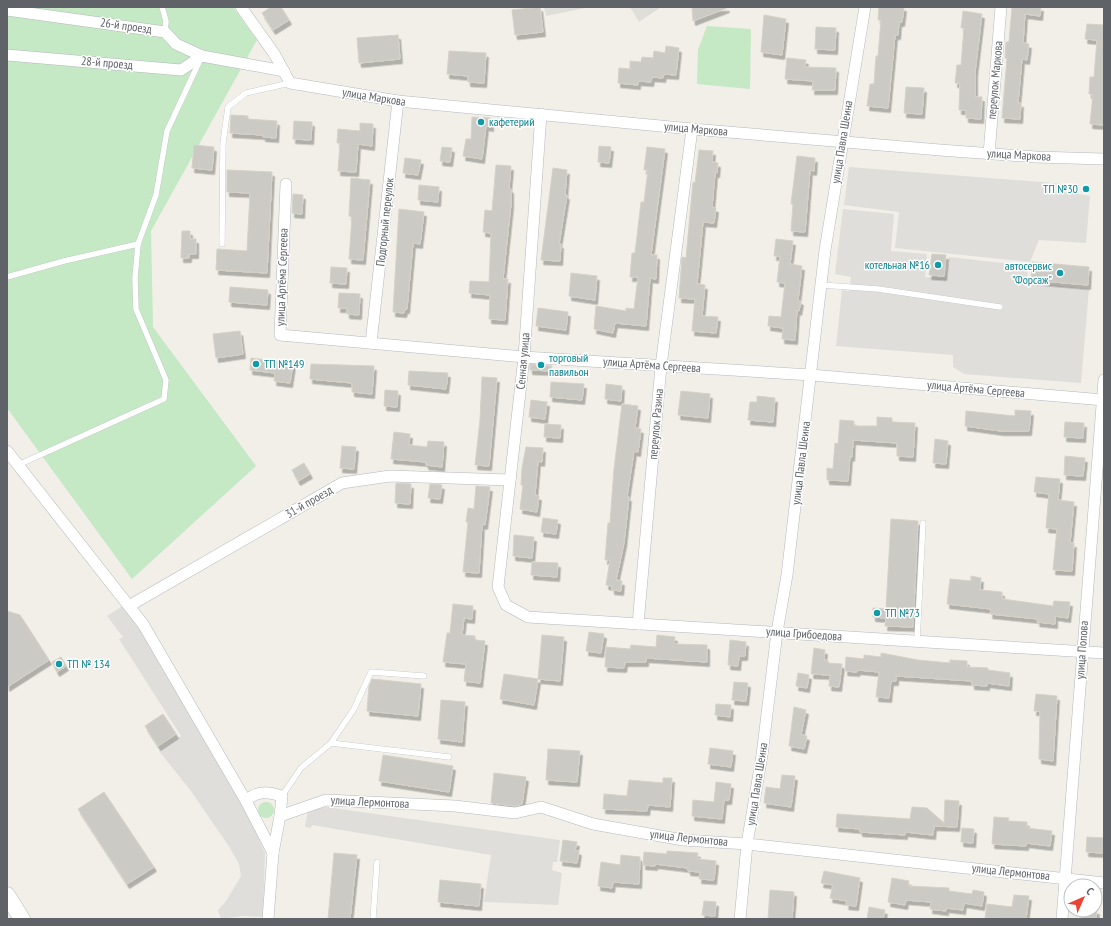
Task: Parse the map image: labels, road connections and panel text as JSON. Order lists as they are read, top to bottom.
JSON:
{
  "streets": {
    "street": [
      "26-й проезд",
      "28-й проезд",
      "переулок Маркова",
      "улица Маркова",
      "улица Павла Шеина",
      "Подгорный переулок",
      "улица Артёма Сергеева",
      "Сенная улица",
      "переулок Разина",
      "31-й проезд",
      "улица Грибоедова",
      "улица Попова",
      "улица Лермонтова"
    ]
  },
  "crossings": [
    ["26-й проезд", "28-й проезд"],
    ["переулок Маркова", "улица Маркова"],
    ["улица Маркова", "улица Павла Шеина"],
    ["улица Маркова", "Подгорный переулок"],
    ["улица Маркова", "Сенная улица"],
    ["улица Маркова", "переулок Разина"],
    ["улица Павла Шеина", "улица Артёма Сергеева"],
    ["улица Павла Шеина", "улица Грибоедова"],
    ["улица Павла Шеина", "улица Лермонтова"],
    ["Подгорный переулок", "улица Артёма Сергеева"],
    ["улица Артёма Сергеева", "Сенная улица"],
    ["улица Артёма Сергеева", "переулок Разина"],
    ["улица Артёма Сергеева", "улица Попова"],
    ["Сенная улица", "31-й проезд"],
    ["Сенная улица", "улица Грибоедова"],
    ["переулок Разина", "улица Грибоедова"],
    ["улица Грибоедова", "улица Попова"],
    ["улица Попова", "улица Лермонтова"]
  ],
  "places": [
    "кафетерий",
    "ТП №30",
    "котельная №16",
    "автосервис \"Форсаж\"",
    "ТП №149",
    "торговый павильон",
    "ТП №73",
    "ТП № 134"
  ],
  "north": "top right"
}
